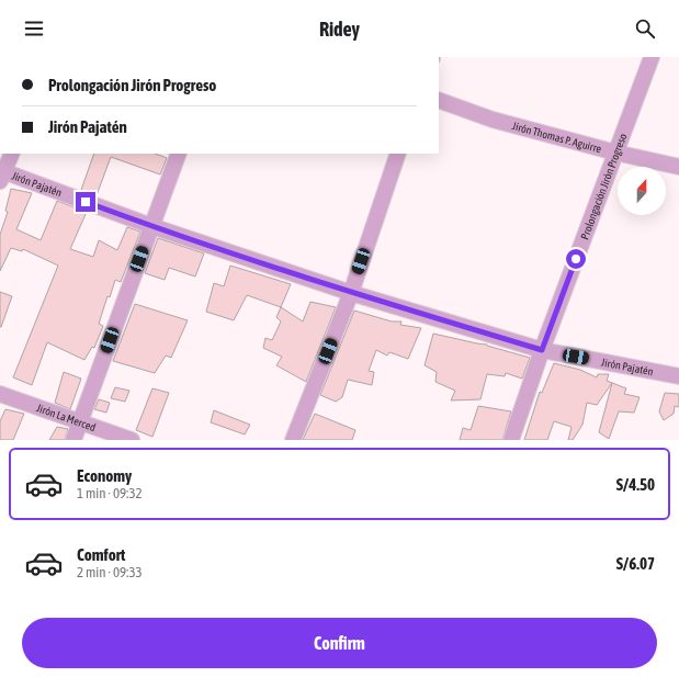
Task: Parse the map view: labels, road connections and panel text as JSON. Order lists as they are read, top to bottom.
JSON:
{
  "streets": {
    "street": [
      "Jirón Thomas P. Aguirre",
      "Jirón Pajatén",
      "Prolongación Jirón Progreso",
      "Jirón La Merced"
    ]
  },
  "crossings": [
    ["Jirón Thomas P. Aguirre", "Prolongación Jirón Progreso"],
    ["Jirón Pajatén", "Prolongación Jirón Progreso"]
  ],
  "north": "top",
  "page": {
    "header": "Ridey",
    "banner": ["Prolongación Jirón Progreso", "Jirón Pajatén"],
    "list": [
      {
        "name": "Economy",
        "note": "1 min · 09:32",
        "value": "S/4.50"
      },
      {
        "name": "Comfort",
        "note": "2 min · 09:33",
        "value": "S/6.07"
      }
    ],
    "buttons": "Confirm"
  }
}
